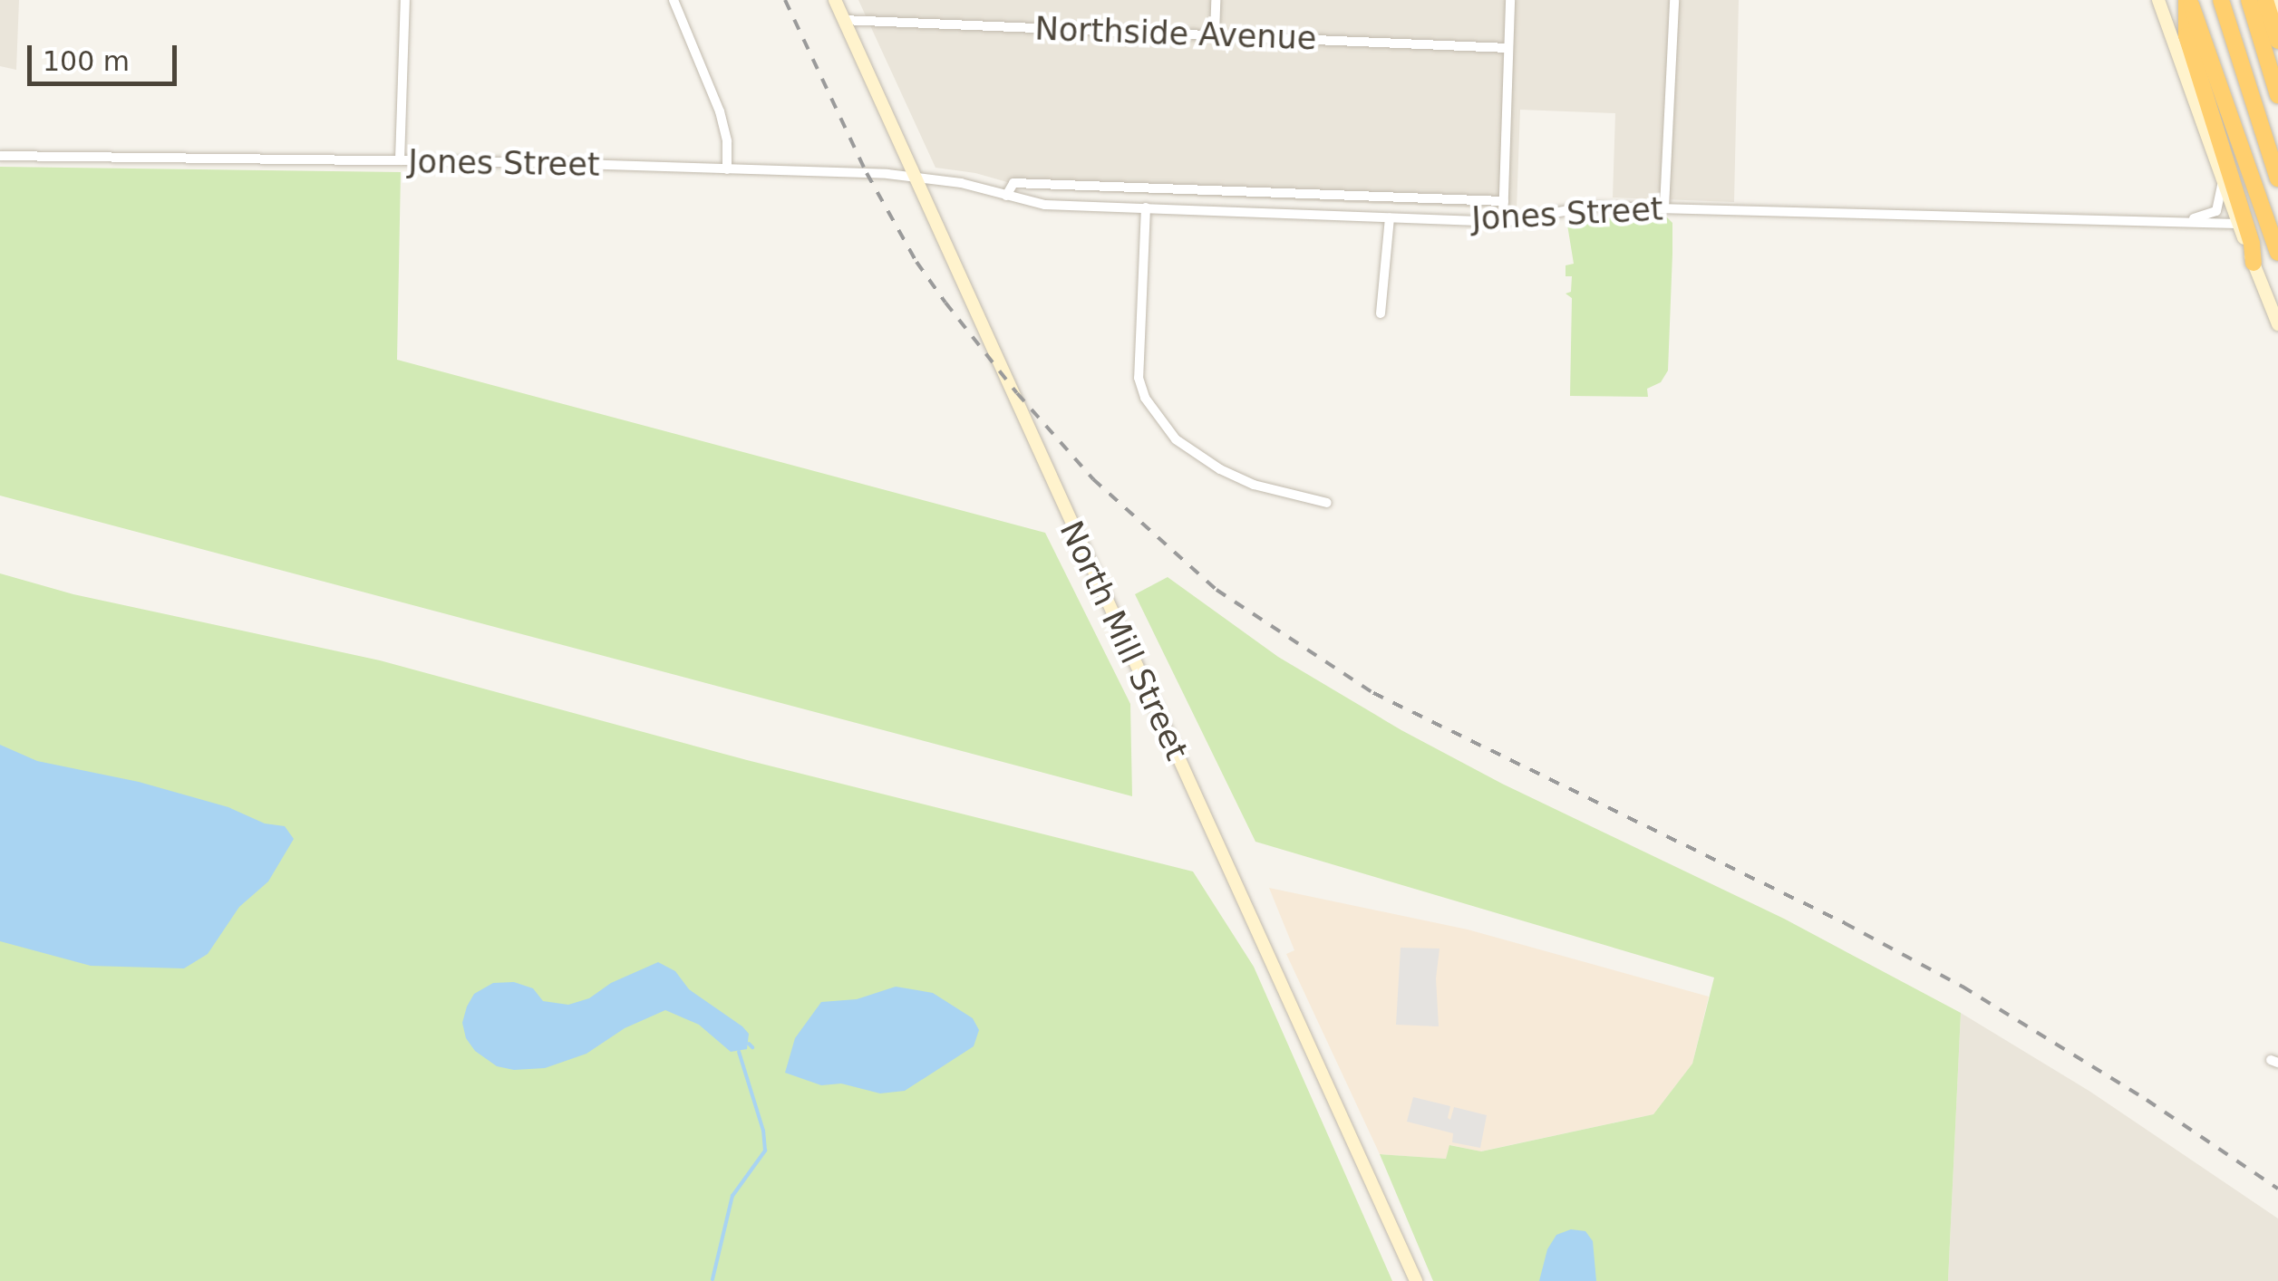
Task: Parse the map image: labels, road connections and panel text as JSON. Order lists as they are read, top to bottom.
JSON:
{
  "streets": {
    "main road": ["North Mill Street"],
    "street": ["Northside Avenue", "Jones Street"]
  },
  "crossings": [
    ["Northside Avenue", "North Mill Street"],
    ["Jones Street", "North Mill Street"]
  ],
  "scale_bar": "100 m"
}
